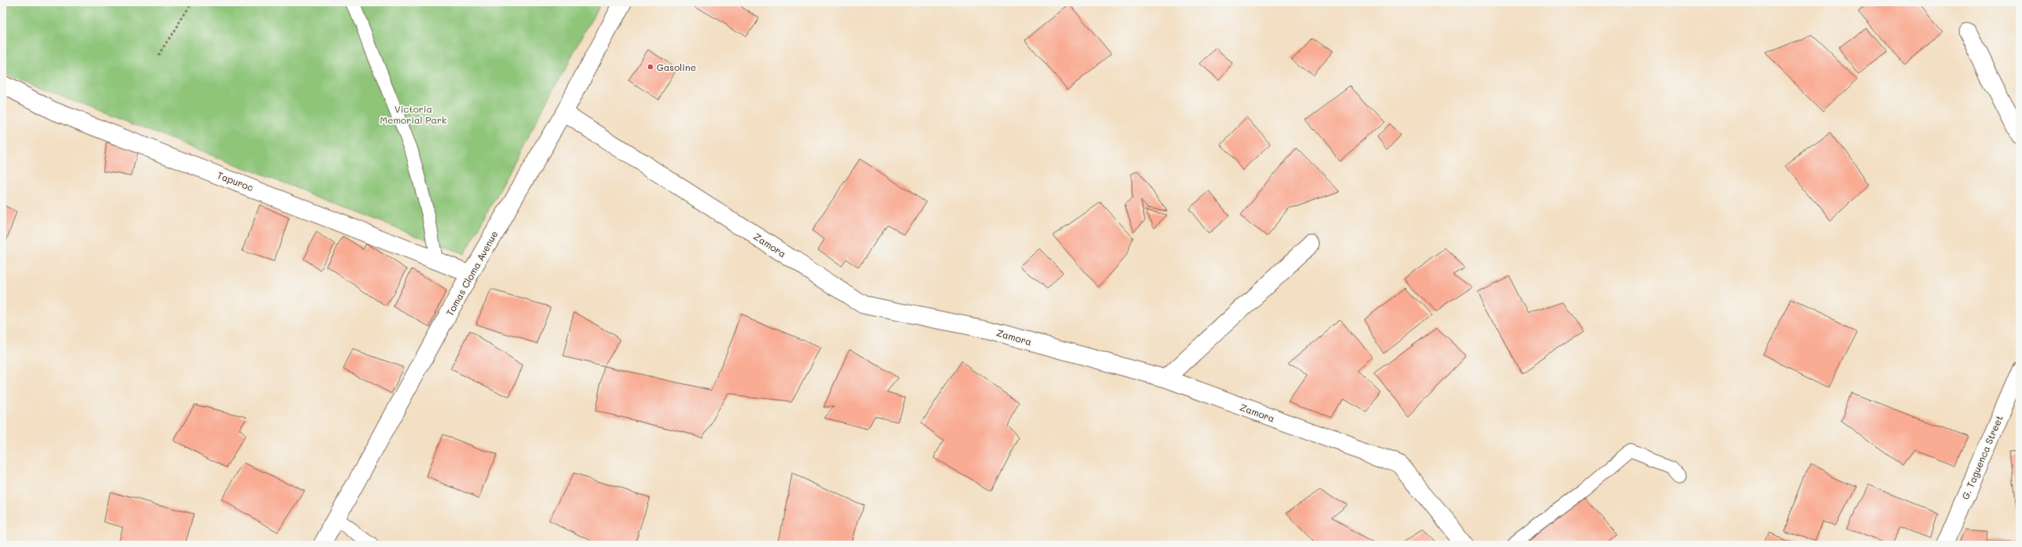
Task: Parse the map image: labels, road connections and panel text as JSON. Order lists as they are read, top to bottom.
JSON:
{
  "streets": {
    "street": [
      "Tapuroc",
      "Zamora",
      "Tomas Cloma Avenue",
      "G. Taguenca Street"
    ]
  },
  "crossings": [
    ["Tapuroc", "Tomas Cloma Avenue"],
    ["Zamora", "Tomas Cloma Avenue"]
  ],
  "parks": ["Victoria Memorial Park"],
  "places": ["Gasoline"]
}
